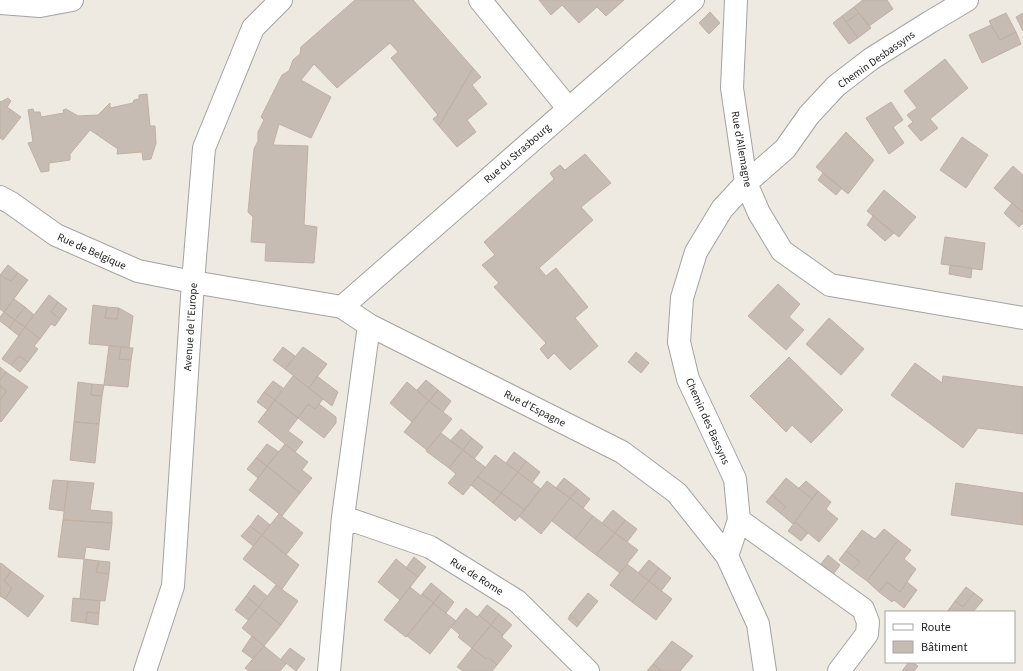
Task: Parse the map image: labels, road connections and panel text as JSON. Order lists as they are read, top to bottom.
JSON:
{
  "streets": {
    "street": [
      "Chemin Desbassyns",
      "Rue d'Allemagne",
      "Rue du Strasbourg",
      "Rue de Belgique",
      "Avenue de l'Europe",
      "Rue d'Espagne",
      "Chemin des Bassyns",
      "Rue de Rome"
    ]
  },
  "crossings": [
    ["Chemin Desbassyns", "Rue d'Allemagne"],
    ["Chemin Desbassyns", "Chemin des Bassyns"],
    ["Rue d'Allemagne", "Chemin des Bassyns"],
    ["Rue du Strasbourg", "Rue d'Espagne"],
    ["Rue de Belgique", "Avenue de l'Europe"],
    ["Rue de Belgique", "Rue d'Espagne"],
    ["Avenue de l'Europe", "Rue d'Espagne"],
    ["Rue d'Espagne", "Chemin des Bassyns"]
  ],
  "legend": ["Route", "Bâtiment"]
}
